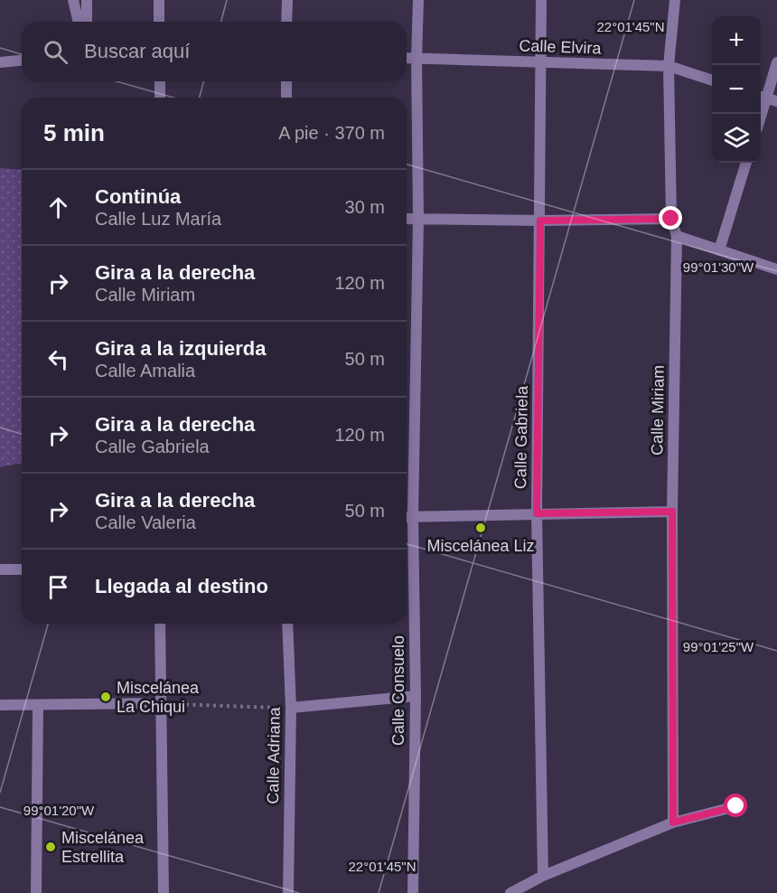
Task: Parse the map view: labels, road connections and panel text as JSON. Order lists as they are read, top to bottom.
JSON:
{
  "streets": {
    "street": [
      "Calle Elvira",
      "Calle Miriam",
      "Calle Gabriela",
      "Calle Consuelo",
      "Calle Adriana"
    ]
  },
  "crossings": [
    ["Calle Elvira", "Calle Miriam"],
    ["Calle Elvira", "Calle Gabriela"],
    ["Calle Elvira", "Calle Consuelo"]
  ],
  "places": ["Miscelánea Liz", "Miscelánea La Chiqui", "Miscelánea Estrellita"],
  "page": {
    "map_buttons": ["+", "−"],
    "search": "Buscar aquí",
    "heading": ["5 min", "A pie · 370 m"],
    "list": [
      ["Continúa", "Calle Luz María", "30 m"],
      ["Gira a la derecha", "Calle Miriam", "120 m"],
      ["Gira a la izquierda", "Calle Amalia", "50 m"],
      ["Gira a la derecha", "Calle Gabriela", "120 m"],
      ["Gira a la derecha", "Calle Valeria", "50 m"],
      "Llegada al destino"
    ]
  },
  "coordinates": [
    "22°01'45\"N",
    "99°01'30\"W",
    "99°01'25\"W",
    "99°01'20\"W"
  ]
}
